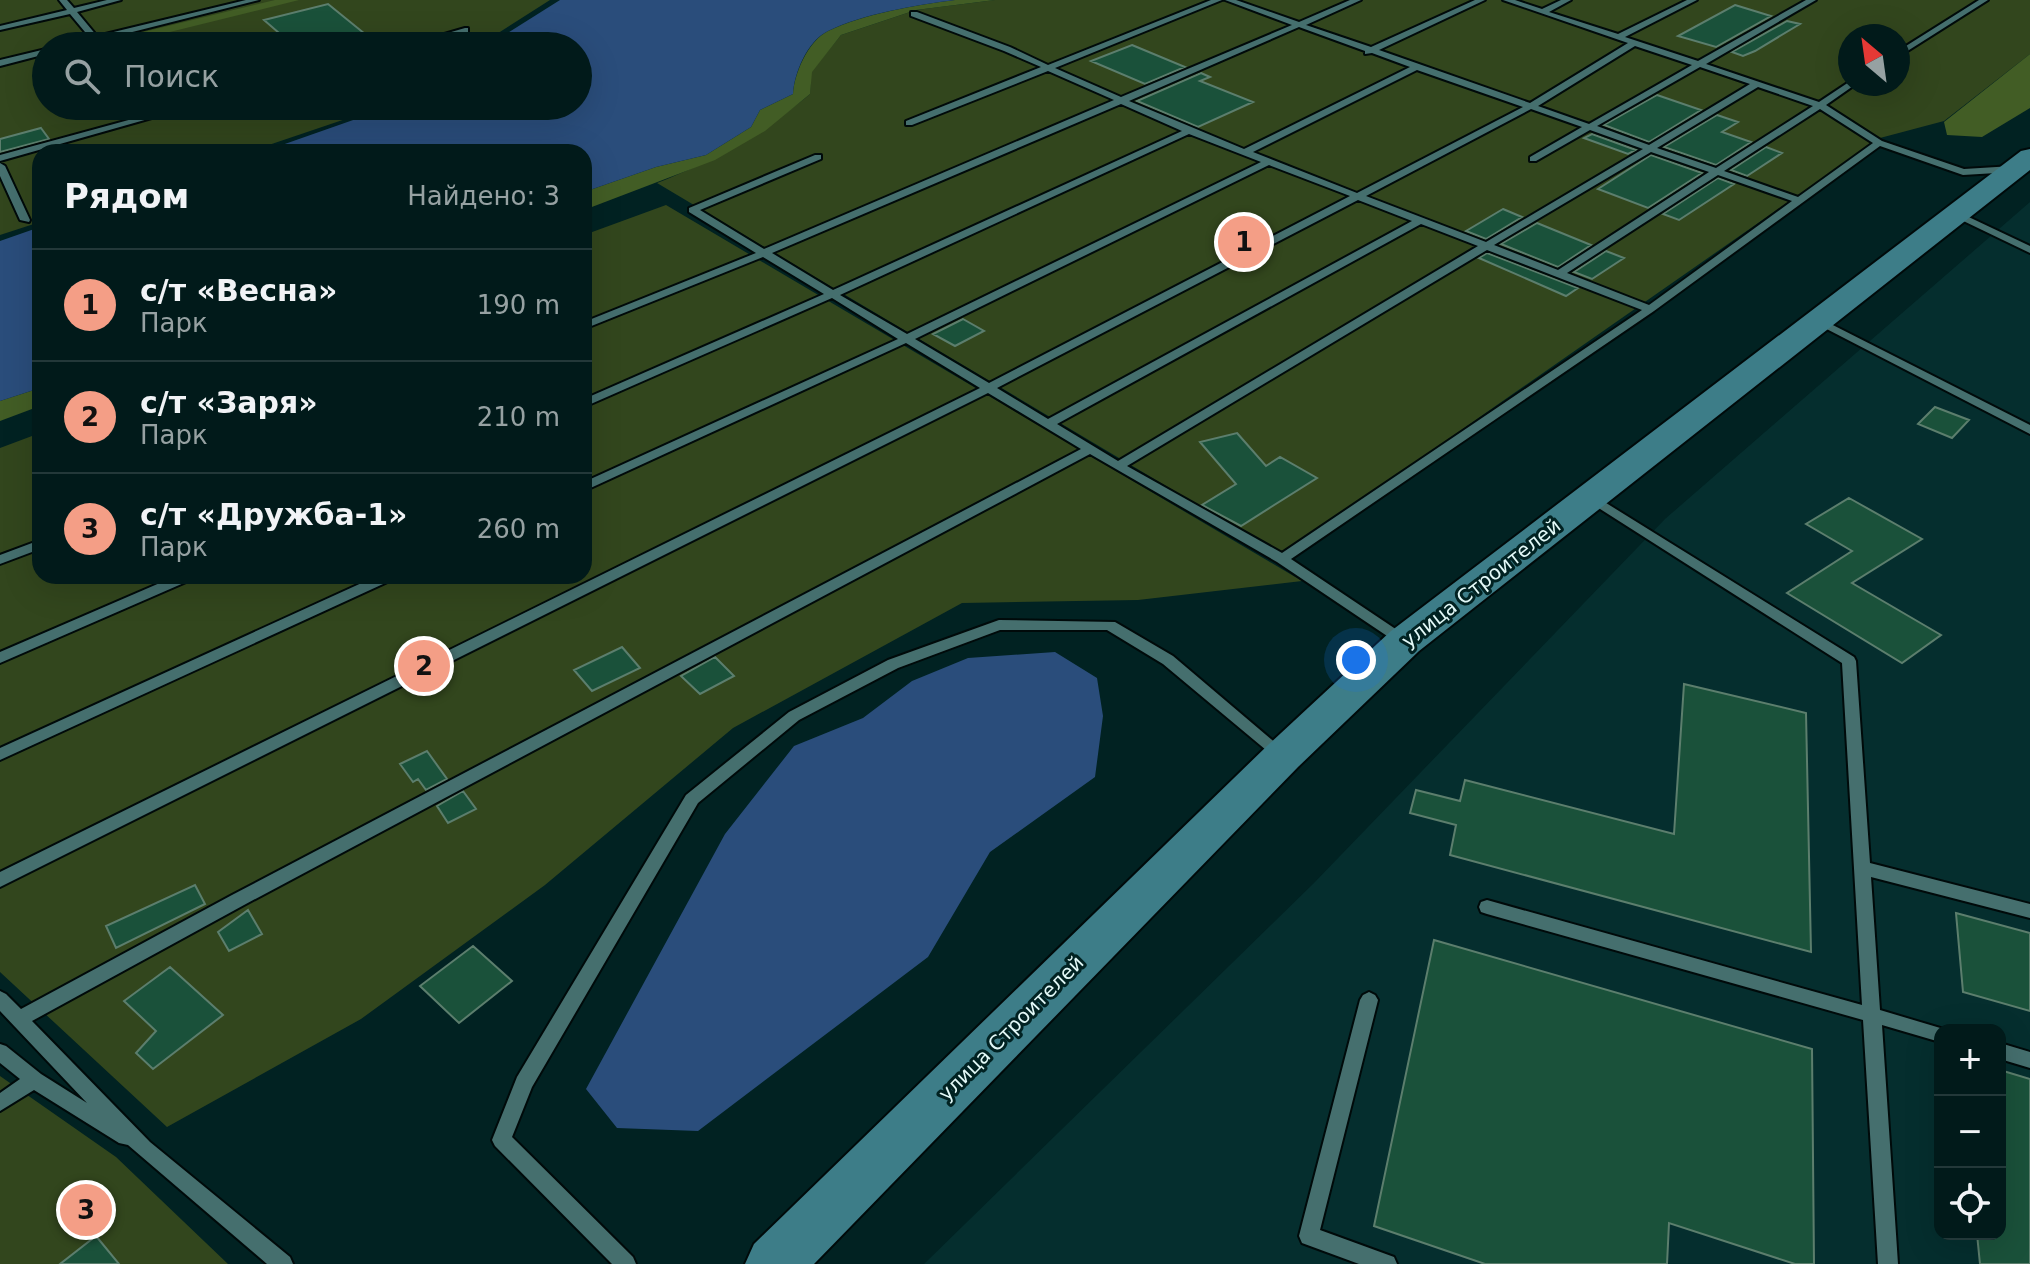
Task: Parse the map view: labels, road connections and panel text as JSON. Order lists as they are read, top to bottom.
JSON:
{
  "streets": {
    "main road": ["улица Строителей"]
  },
  "north": "top left",
  "page": {
    "search": "Поиск",
    "heading": ["Рядом", "Найдено: 3"],
    "pins": ["1", "2", "3"],
    "list": [
      {
        "mark": "1",
        "name": "с/т «Весна»",
        "note": "Парк",
        "value": "190 m"
      },
      {
        "mark": "2",
        "name": "с/т «Заря»",
        "note": "Парк",
        "value": "210 m"
      },
      {
        "mark": "3",
        "name": "с/т «Дружба-1»",
        "note": "Парк",
        "value": "260 m"
      }
    ],
    "map_buttons": ["+", "−"]
  }
}
